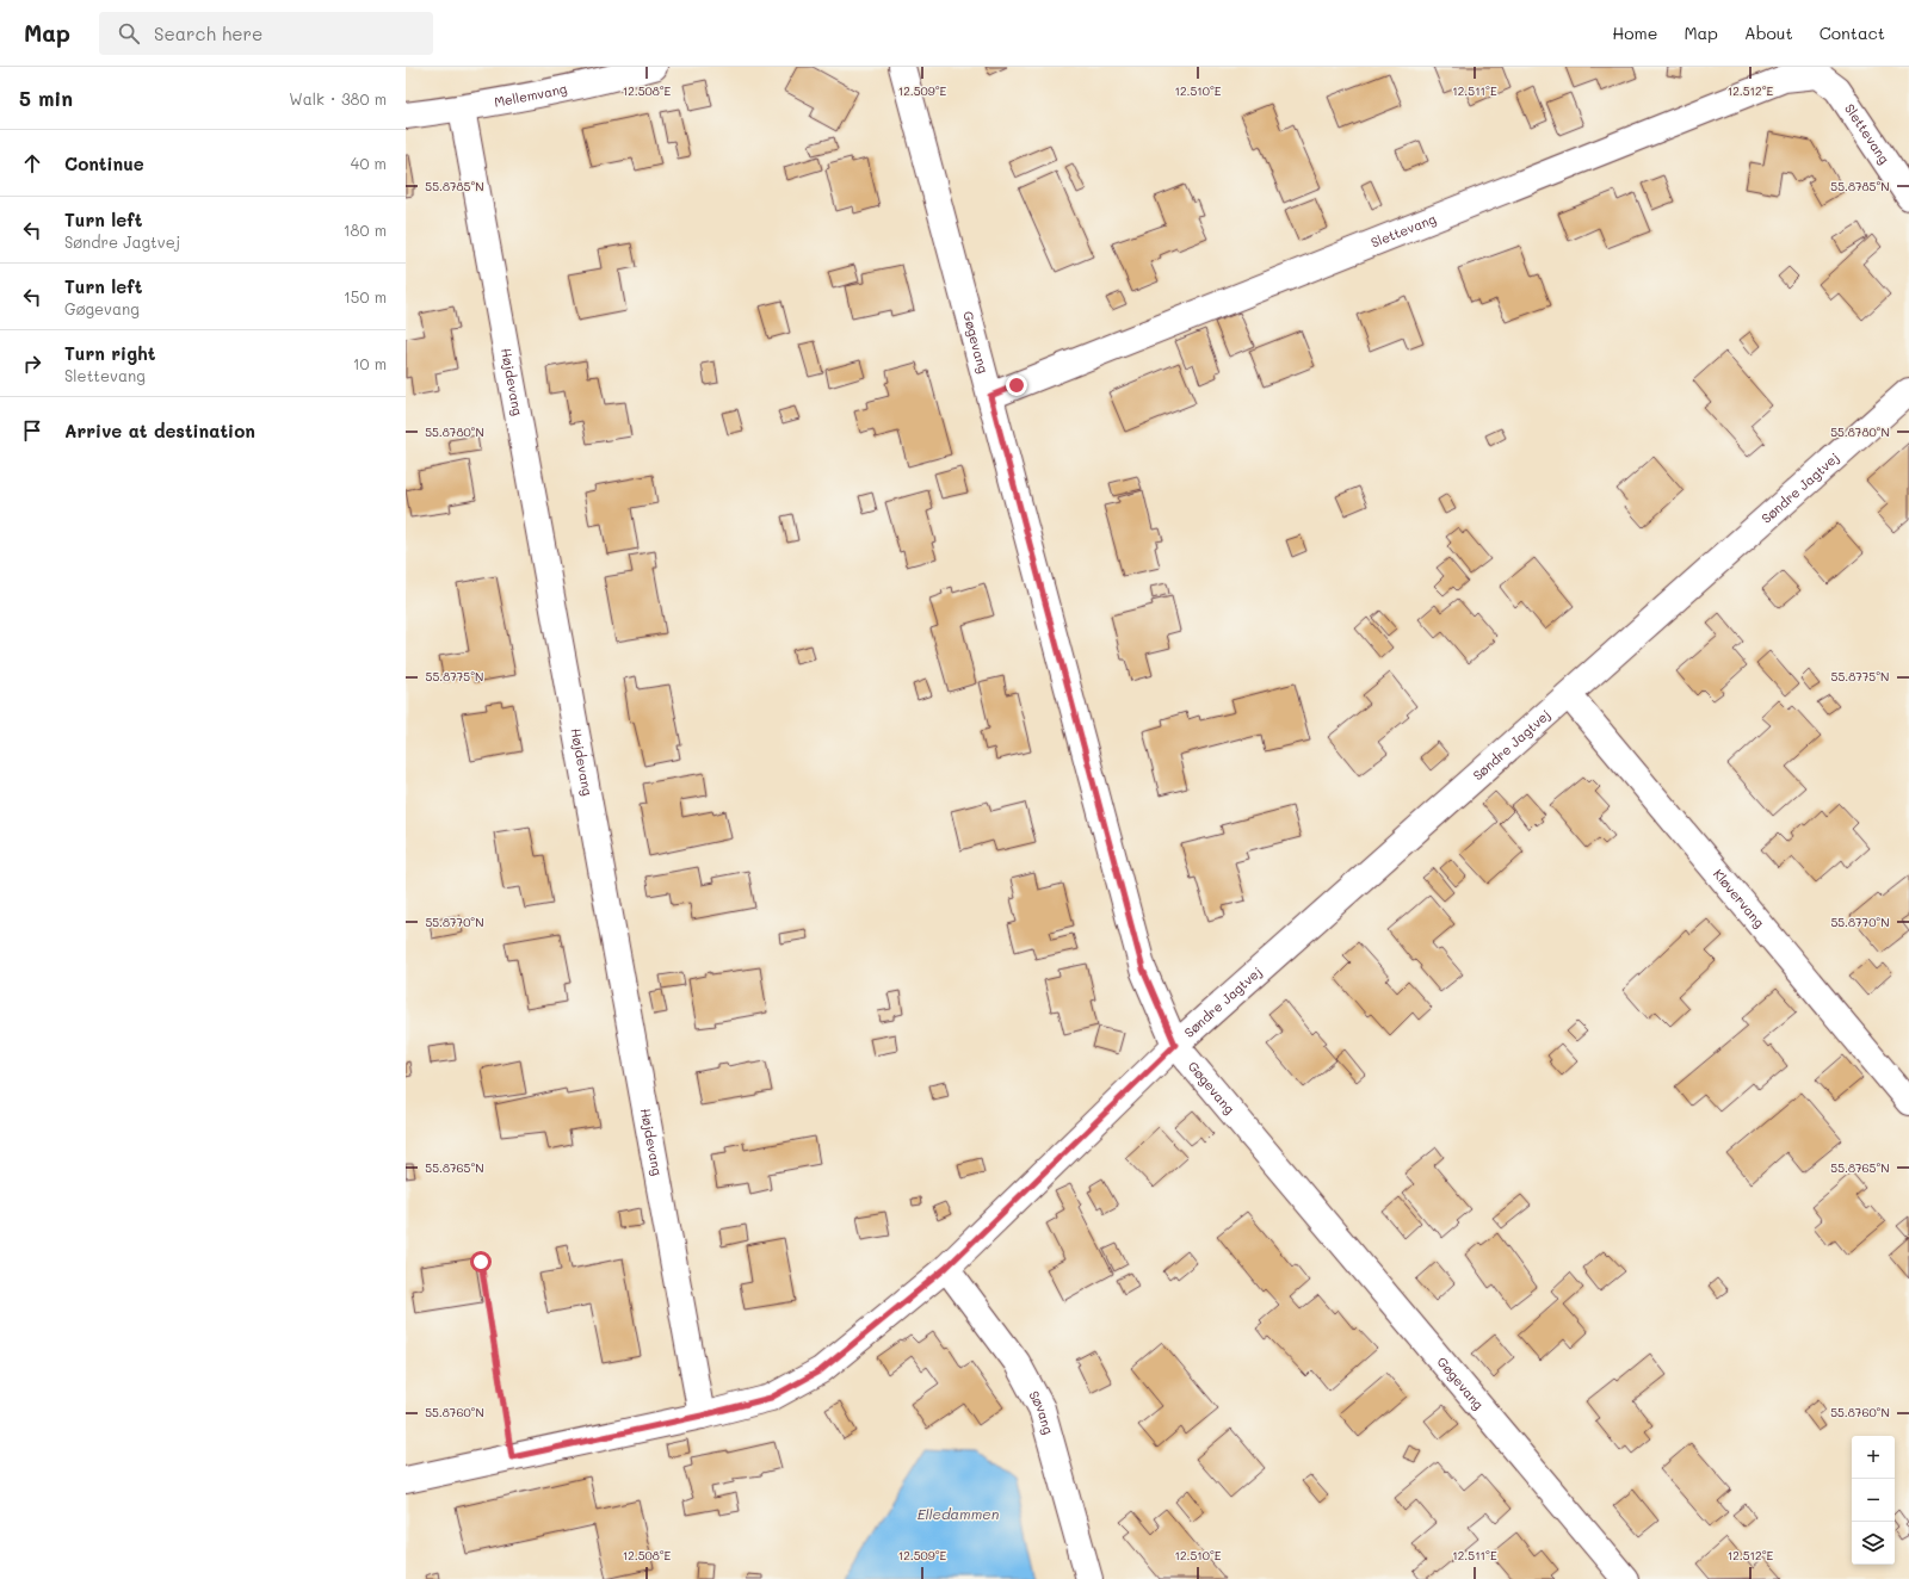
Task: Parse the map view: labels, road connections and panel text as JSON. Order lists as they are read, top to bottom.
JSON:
{
  "streets": {
    "street": [
      "Mellemvang",
      "Slettevang",
      "Gøgevang",
      "Højdevang",
      "Søndre Jagtvej",
      "Kløvervang",
      "Søvang"
    ]
  },
  "crossings": [
    ["Mellemvang", "Højdevang"],
    ["Slettevang", "Gøgevang"],
    ["Gøgevang", "Søndre Jagtvej"],
    ["Højdevang", "Søndre Jagtvej"],
    ["Søndre Jagtvej", "Kløvervang"],
    ["Søndre Jagtvej", "Søvang"]
  ],
  "water": ["Elledammen"],
  "page": {
    "header": "Map",
    "search": "Search here",
    "nav": [
      "Home",
      "Map",
      "About",
      "Contact"
    ],
    "heading": ["5 min", "Walk · 380 m"],
    "list": [
      ["Continue", "40 m"],
      ["Turn left", "Søndre Jagtvej", "180 m"],
      ["Turn left", "Gøgevang", "150 m"],
      ["Turn right", "Slettevang", "10 m"],
      "Arrive at destination"
    ],
    "map_buttons": ["+", "−"]
  },
  "coordinates": [
    "12.508°E",
    "12.509°E",
    "12.510°E",
    "12.511°E",
    "12.512°E",
    "55.8785°N",
    "55.8780°N",
    "55.8775°N",
    "55.8770°N",
    "55.8765°N",
    "55.8760°N"
  ]
}
